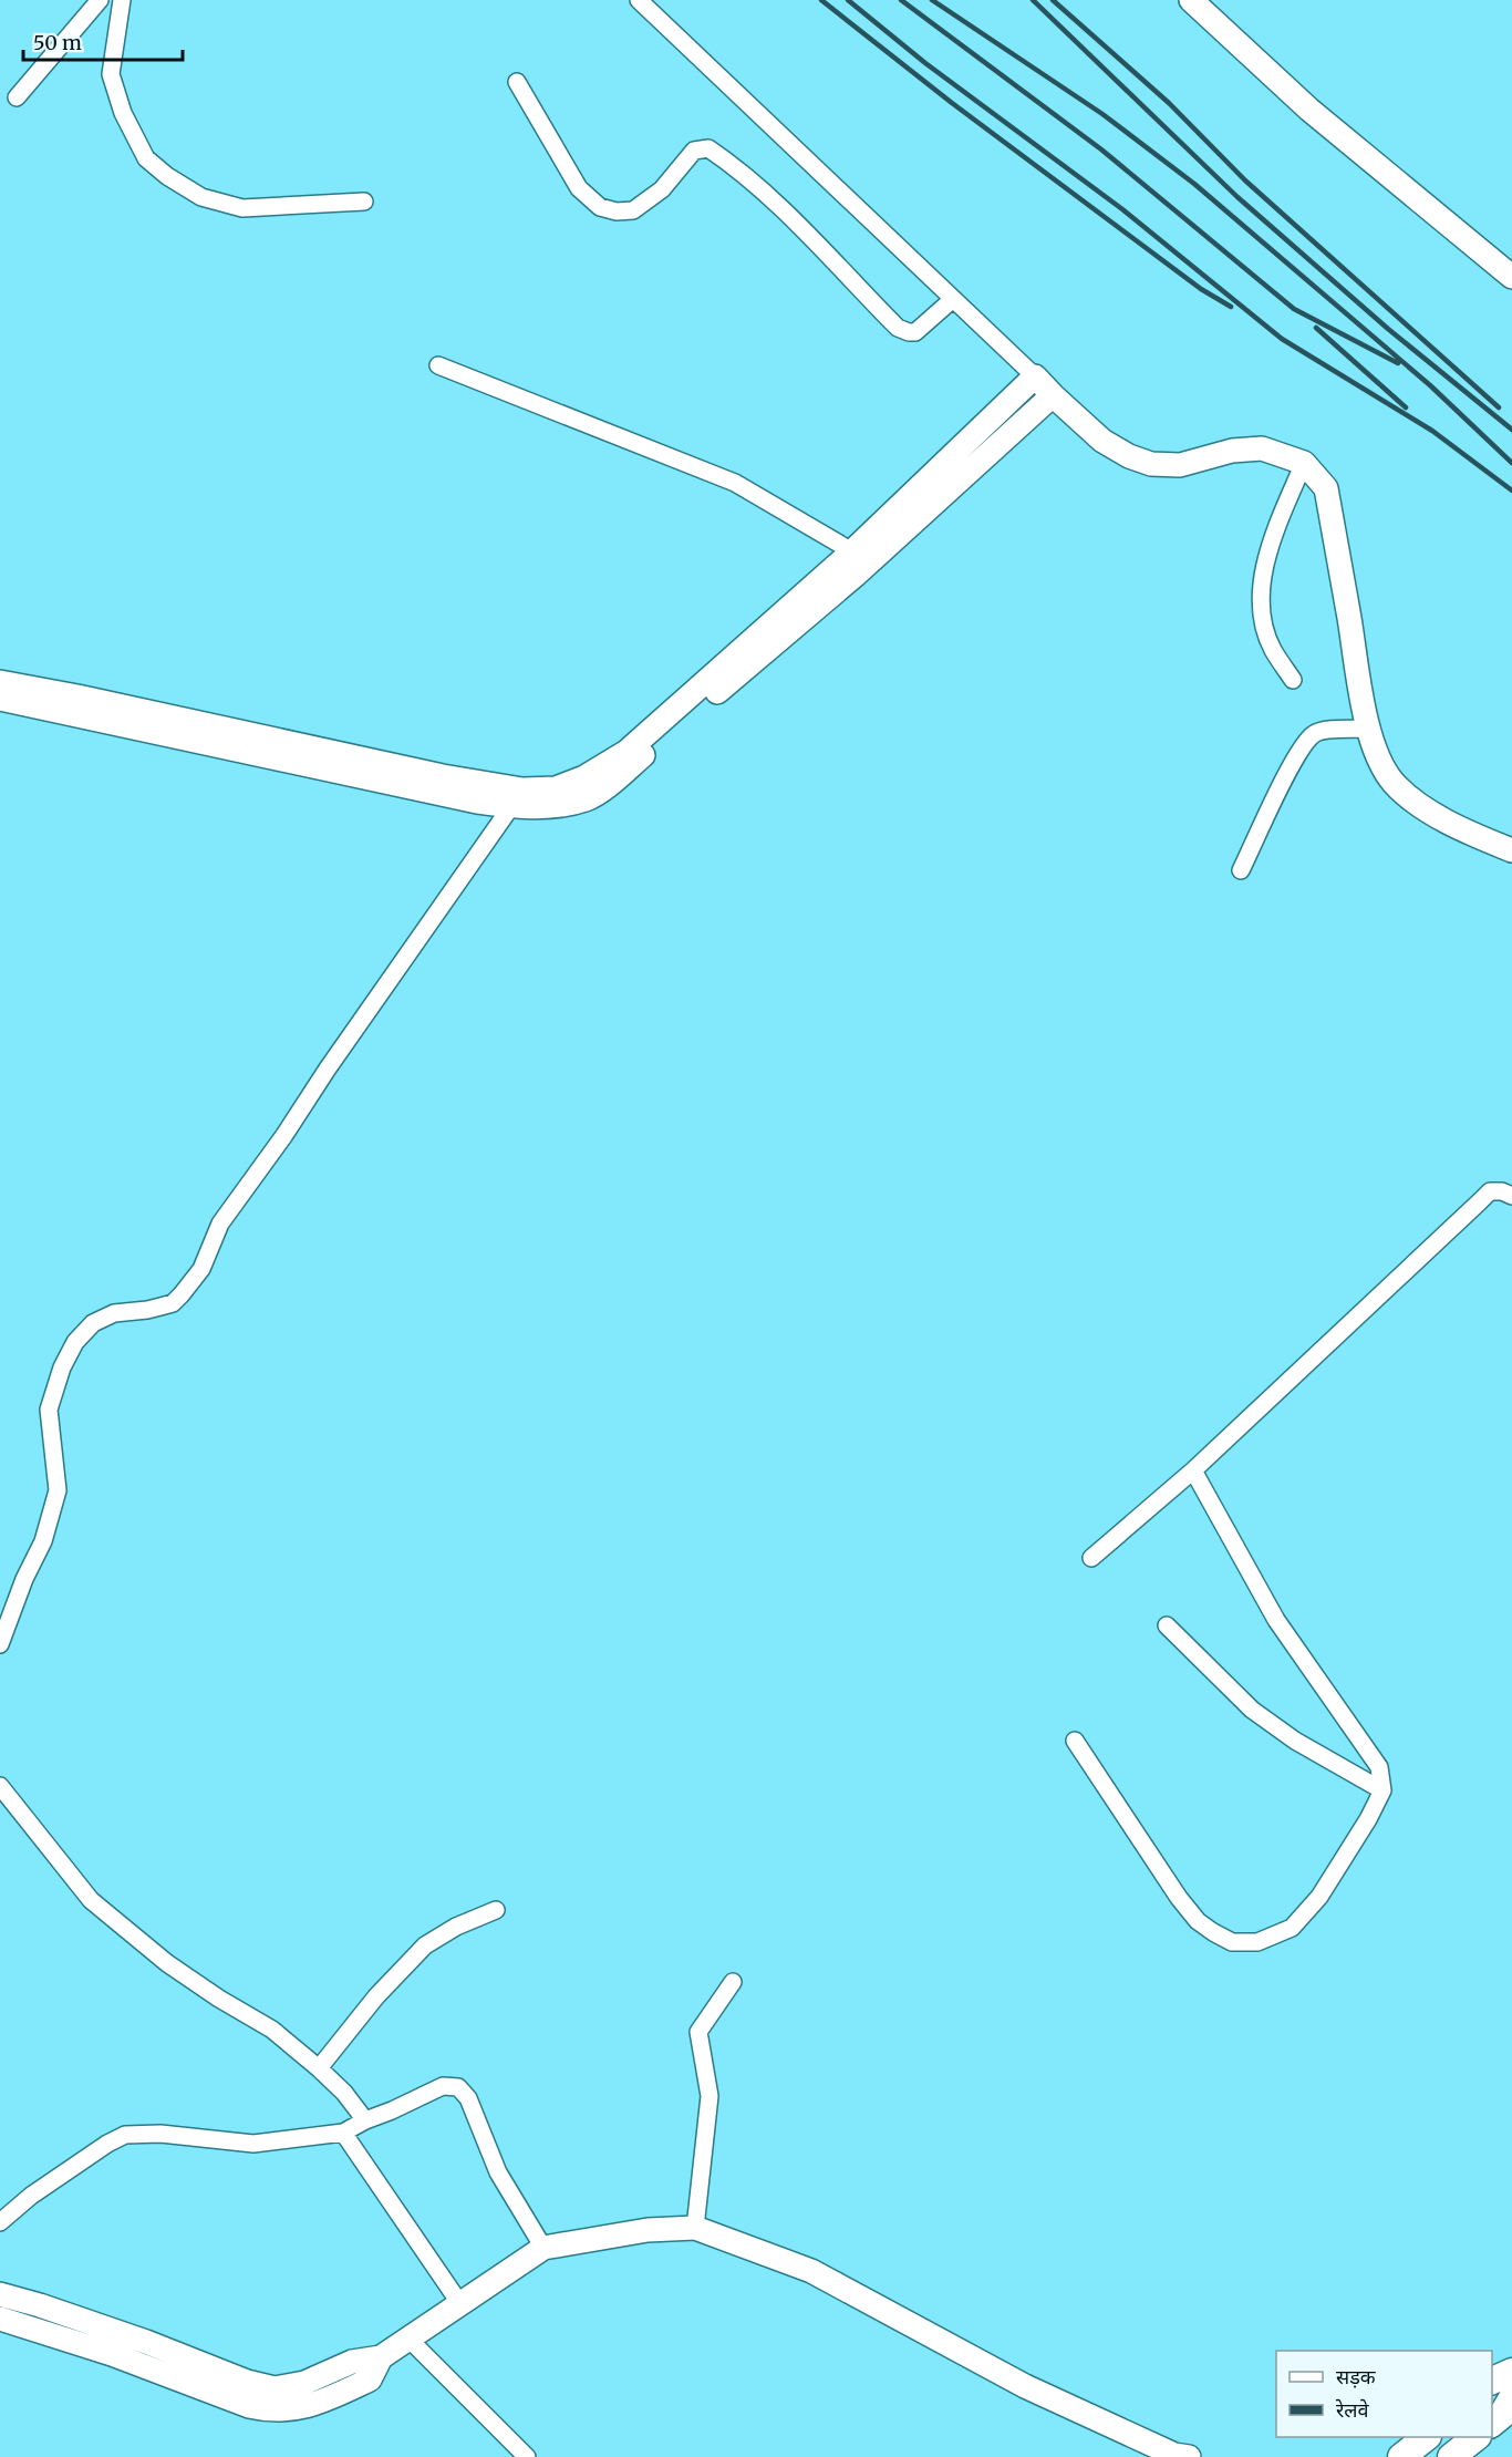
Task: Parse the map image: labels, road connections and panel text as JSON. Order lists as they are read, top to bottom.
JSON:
{
  "legend": ["सड़क", "रेलवे"],
  "scale_bar": "50 m"
}
